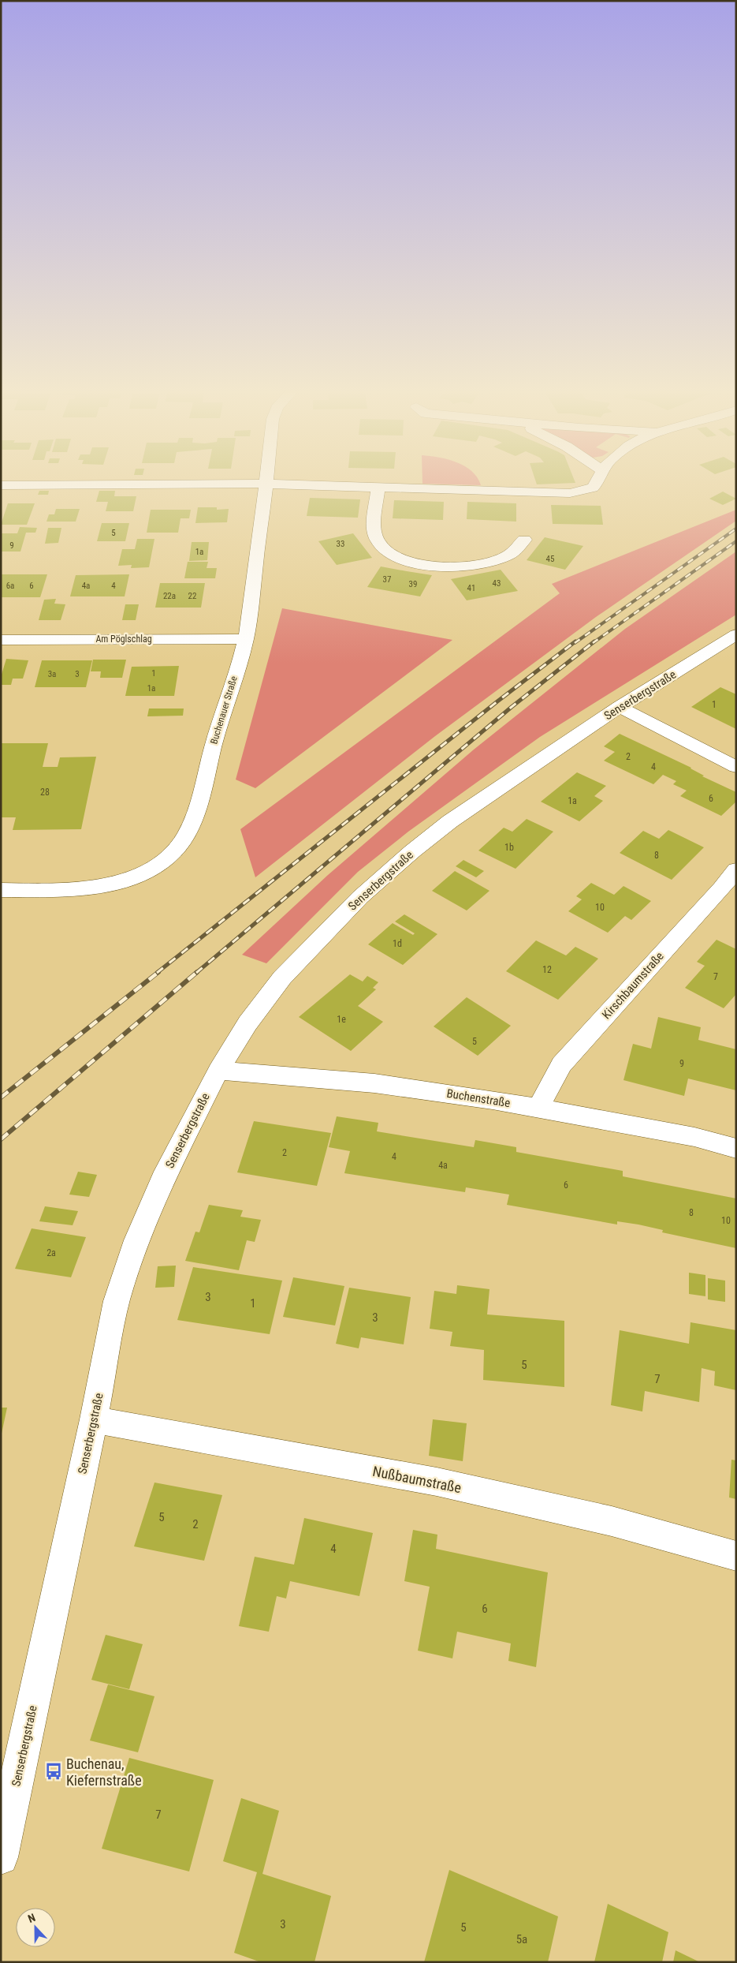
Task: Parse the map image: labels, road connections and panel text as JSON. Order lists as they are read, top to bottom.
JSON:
{
  "streets": {
    "street": [
      "Am Pöglschlag",
      "Senserbergstraße",
      "Buchenauer Straße",
      "Kirschbaumstraße",
      "Buchenstraße",
      "Nußbaumstraße"
    ]
  },
  "crossings": [
    ["Am Pöglschlag", "Buchenauer Straße"],
    ["Senserbergstraße", "Buchenstraße"],
    ["Senserbergstraße", "Nußbaumstraße"],
    ["Kirschbaumstraße", "Buchenstraße"]
  ],
  "places": {
    "bus stop": ["Buchenau, Kiefernstraße"]
  },
  "house_numbers": [
    "5",
    "33",
    "9",
    "1a",
    "45",
    "37",
    "43",
    "39",
    "6a",
    "6",
    "4a",
    "4",
    "41",
    "22a",
    "22",
    "1",
    "3a",
    "3",
    "1a",
    "1",
    "2",
    "4",
    "28",
    "6",
    "1a",
    "1b",
    "8",
    "10",
    "1d",
    "12",
    "7",
    "1e",
    "5",
    "9",
    "2",
    "4",
    "4a",
    "6",
    "8",
    "10",
    "2a",
    "3",
    "1",
    "3",
    "5",
    "7",
    "5",
    "2",
    "4",
    "6",
    "7",
    "3",
    "5",
    "5a"
  ],
  "north": "top"
}
